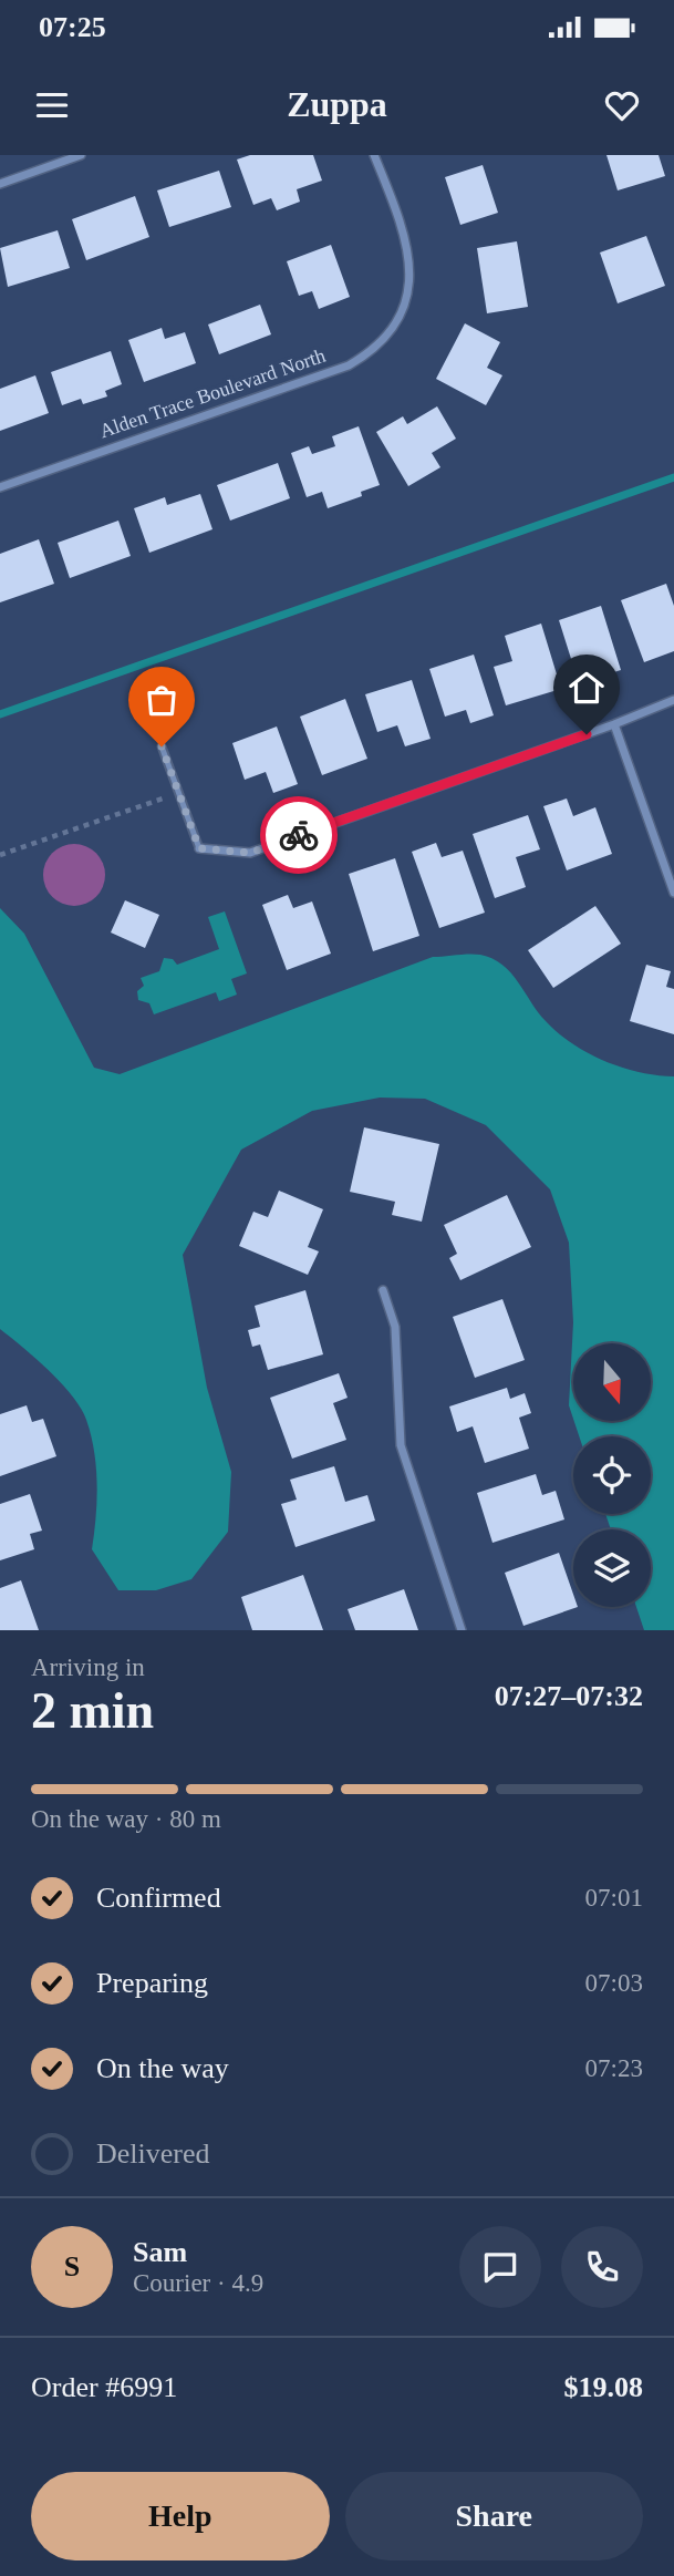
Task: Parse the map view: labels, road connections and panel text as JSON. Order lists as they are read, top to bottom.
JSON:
{
  "streets": {
    "street": ["Alden Trace Boulevard North"]
  },
  "north": "bottom",
  "page": {
    "status": "07:25",
    "header": "Zuppa",
    "heading": ["2 min", "Arriving in", "07:27–07:32"],
    "panel": [
      "Sam",
      "Courier · 4.9",
      "Order #6991",
      "$19.08"
    ],
    "bar": "On the way · 80 m",
    "list": [
      ["Confirmed", "07:01"],
      ["Preparing", "07:03"],
      ["On the way", "07:23"],
      "Delivered"
    ],
    "round": "S",
    "buttons": ["Help", "Share"]
  }
}
